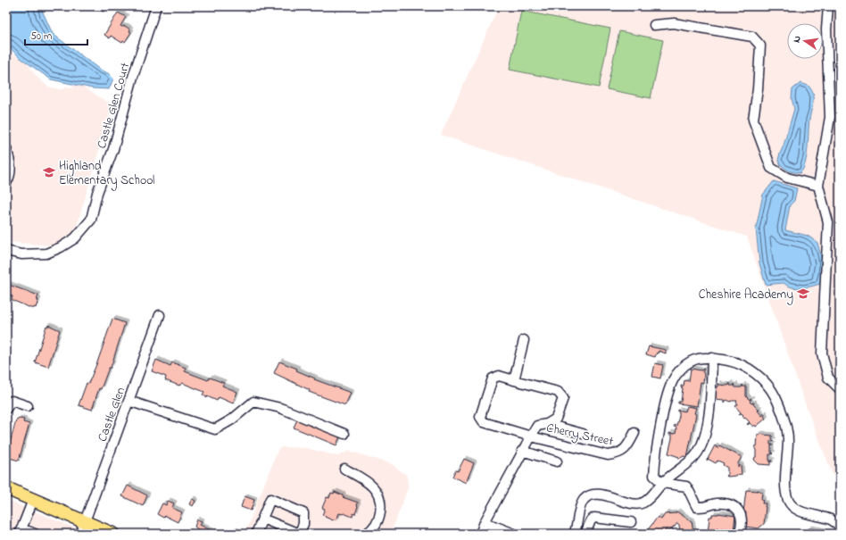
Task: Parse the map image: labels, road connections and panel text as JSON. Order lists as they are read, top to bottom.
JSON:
{
  "streets": {
    "street": ["Castle Glen Court", "Castle Glen", "Cherry Street"]
  },
  "places": {
    "school or university": ["Highland Elementary School", "Cheshire Academy"]
  },
  "scale_bar": "50 m",
  "north": "left"
}
